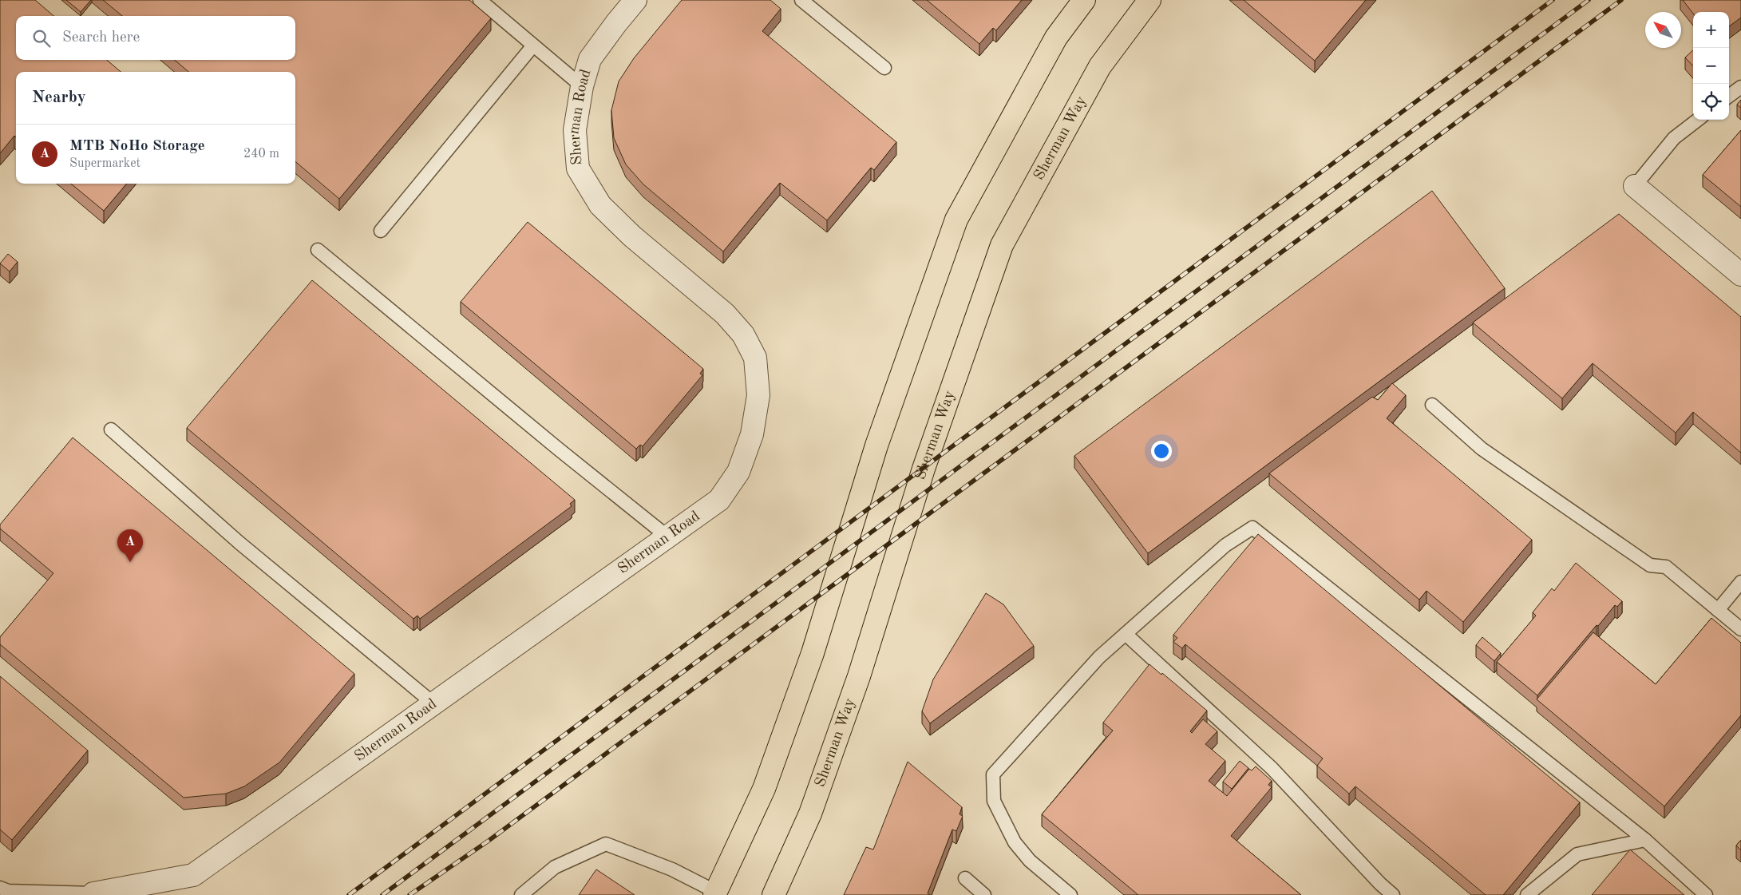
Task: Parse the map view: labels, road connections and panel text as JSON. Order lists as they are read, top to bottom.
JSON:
{
  "streets": {
    "main road": ["Sherman Way"],
    "street": ["Sherman Road"]
  },
  "north": "top left",
  "page": {
    "map_buttons": ["+", "−"],
    "search": "Search here",
    "heading": "Nearby",
    "list": [
      {
        "mark": "A",
        "name": "MTB NoHo Storage",
        "note": "Supermarket",
        "value": "240 m"
      }
    ],
    "pins": "A"
  }
}
